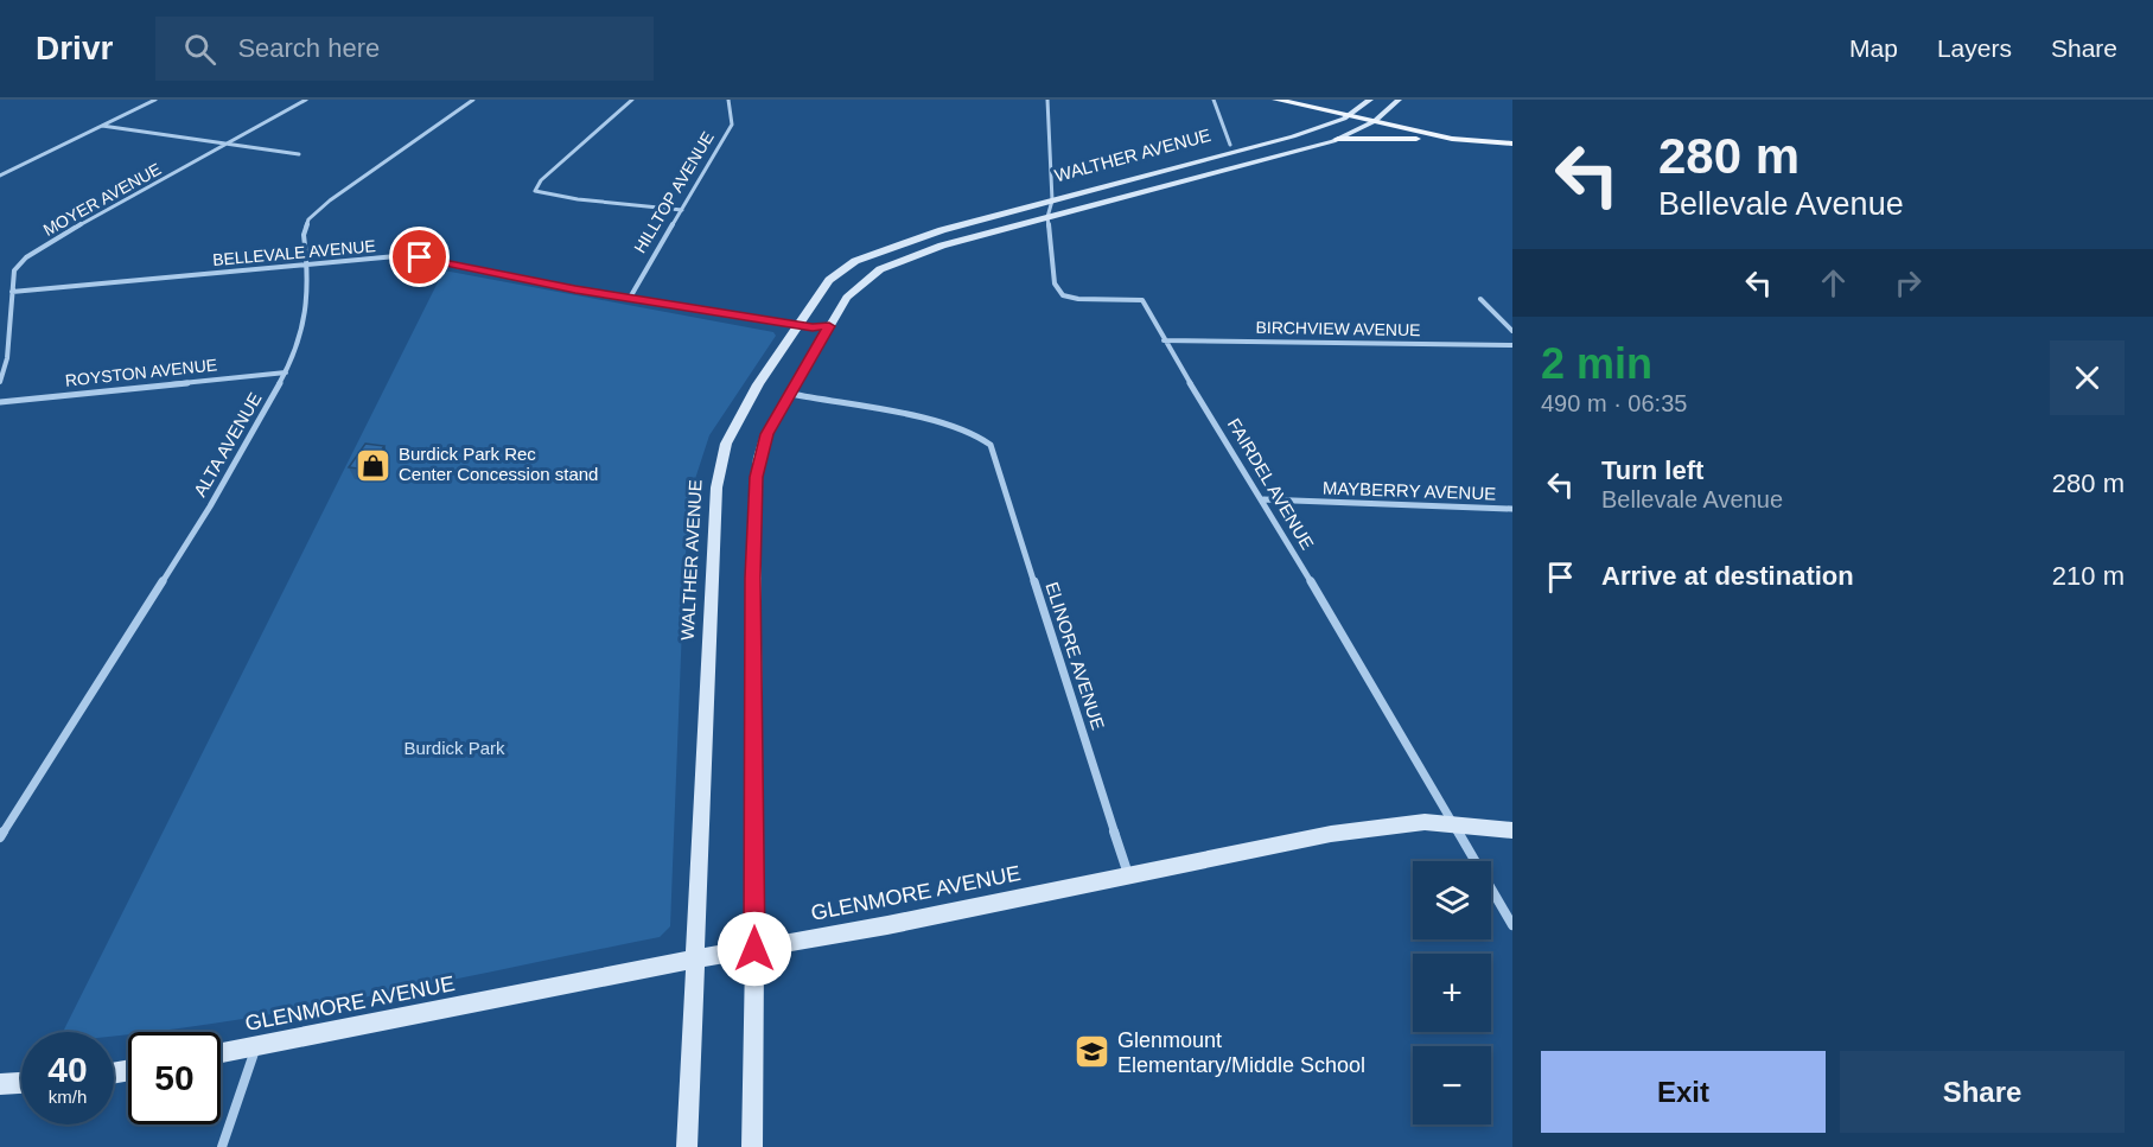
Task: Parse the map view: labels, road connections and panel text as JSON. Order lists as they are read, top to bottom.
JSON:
{
  "streets": {
    "main road": ["WALTHER AVENUE", "GLENMORE AVENUE"],
    "street": [
      "HILLTOP AVENUE",
      "MOYER AVENUE",
      "BELLEVALE AVENUE",
      "BIRCHVIEW AVENUE",
      "ROYSTON AVENUE",
      "ALTA AVENUE",
      "FAIRDEL AVENUE",
      "MAYBERRY AVENUE",
      "ELINORE AVENUE"
    ]
  },
  "crossings": [
    ["WALTHER AVENUE", "BELLEVALE AVENUE"],
    ["WALTHER AVENUE", "FAIRDEL AVENUE"],
    ["WALTHER AVENUE", "GLENMORE AVENUE"],
    ["HILLTOP AVENUE", "BELLEVALE AVENUE"],
    ["MOYER AVENUE", "BELLEVALE AVENUE"],
    ["BELLEVALE AVENUE", "ALTA AVENUE"],
    ["BIRCHVIEW AVENUE", "FAIRDEL AVENUE"],
    ["ROYSTON AVENUE", "ALTA AVENUE"],
    ["FAIRDEL AVENUE", "MAYBERRY AVENUE"],
    ["FAIRDEL AVENUE", "GLENMORE AVENUE"],
    ["ELINORE AVENUE", "GLENMORE AVENUE"]
  ],
  "parks": ["Burdick Park"],
  "places": {
    "shop": ["Burdick Park Rec Center Concession stand"],
    "school or university": ["Glenmount Elementary/Middle School"]
  },
  "page": {
    "header": "Drivr",
    "search": "Search here",
    "nav": ["Map", "Layers", "Share"],
    "turn": ["280 m", "Bellevale Avenue"],
    "heading": ["2 min", "490 m · 06:35"],
    "list": [
      {
        "name": "Turn left",
        "note": "Bellevale Avenue",
        "value": "280 m"
      },
      {
        "name": "Arrive at destination",
        "value": "210 m"
      }
    ],
    "map_buttons": ["+", "−"],
    "speed": "40 km/h",
    "limit": "50",
    "buttons": ["Exit", "Share"]
  }
}
